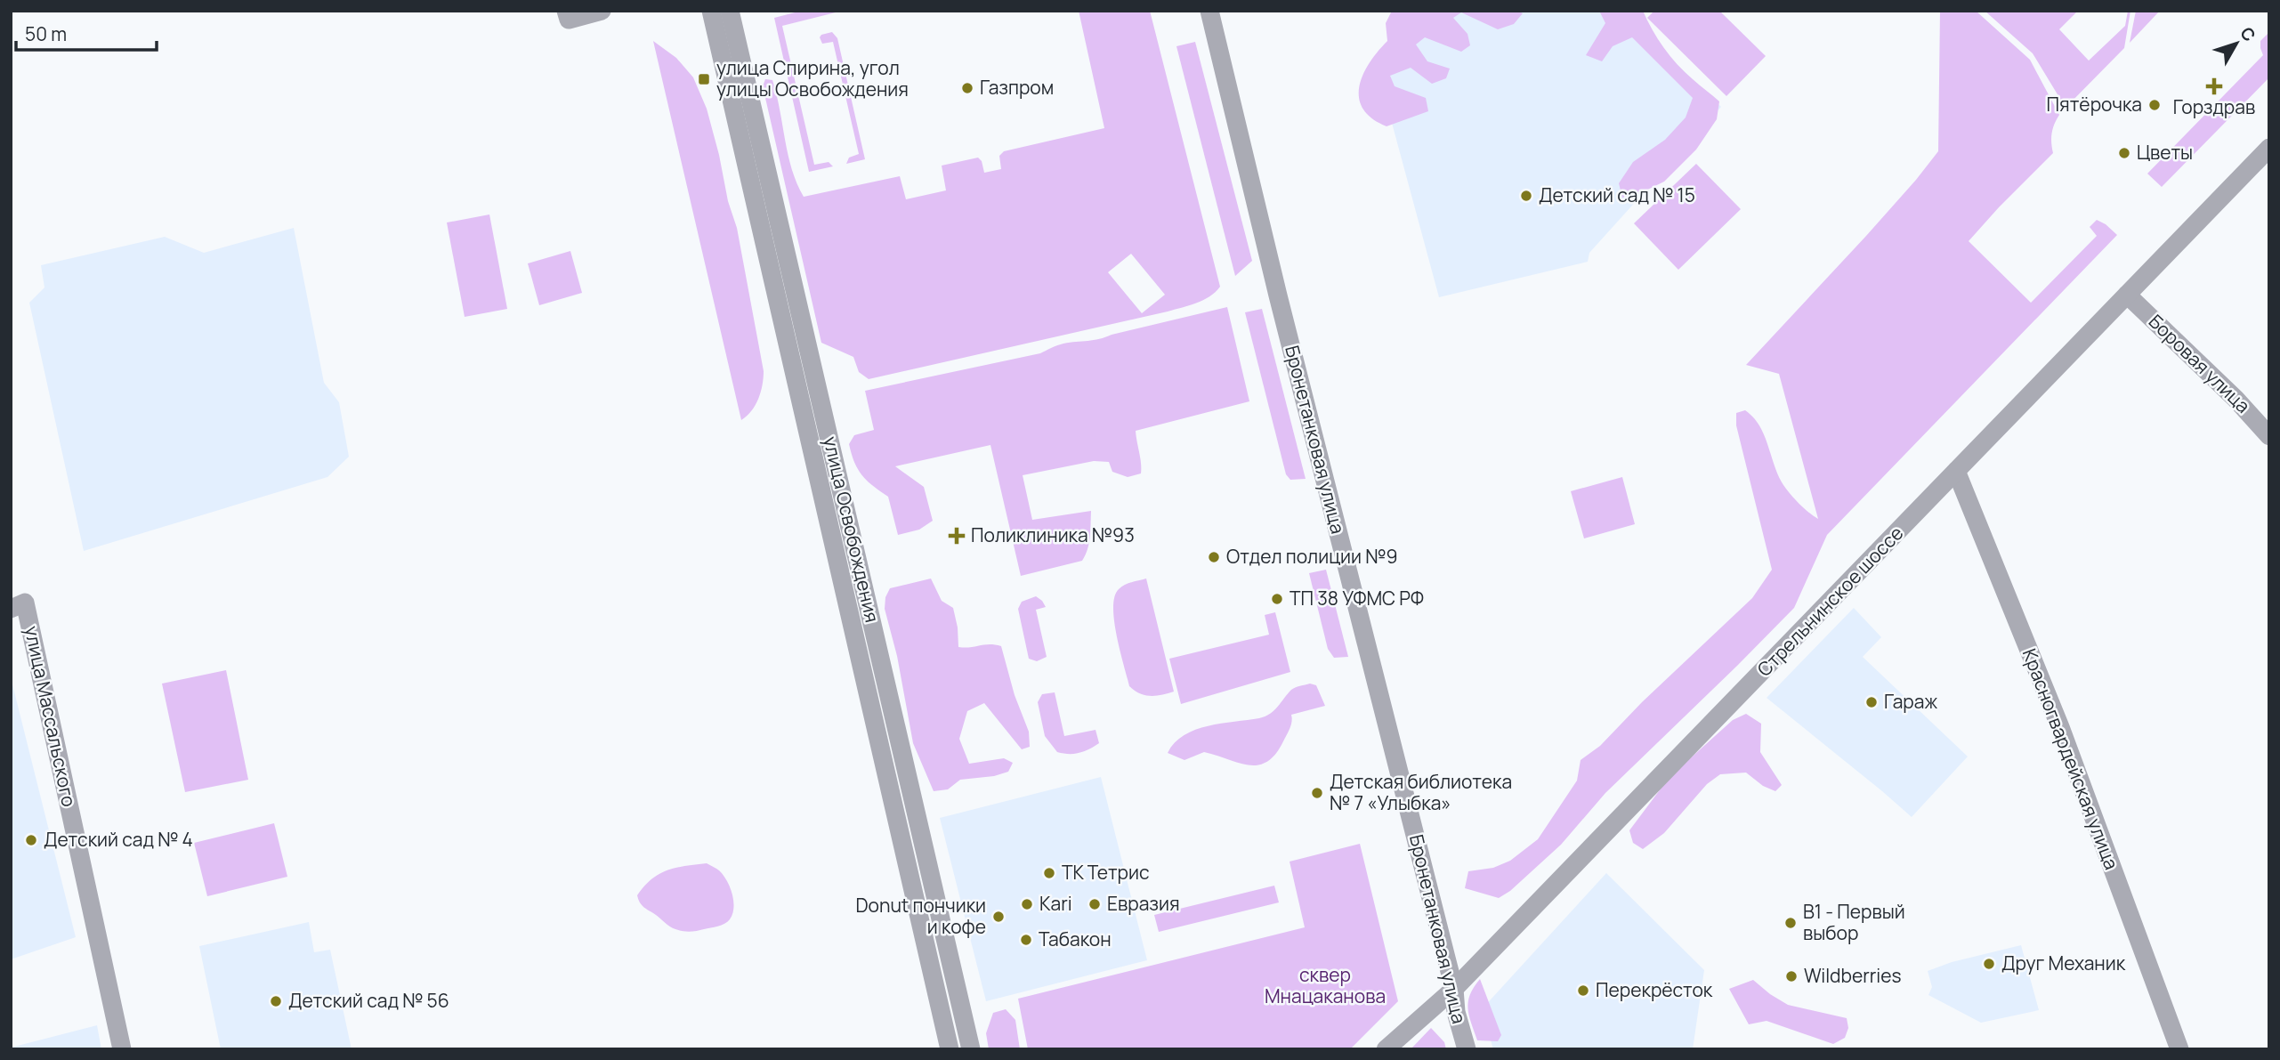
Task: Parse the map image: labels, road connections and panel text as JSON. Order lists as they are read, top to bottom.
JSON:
{
  "streets": {
    "street": [
      "Боровая улица",
      "Бронетанковая улица",
      "улица Освобождения",
      "Стрельнинское шоссе",
      "улица Массальского",
      "Красногвардейская улица"
    ]
  },
  "crossings": [
    ["Боровая улица", "Стрельнинское шоссе"],
    ["Бронетанковая улица", "Стрельнинское шоссе"],
    ["Стрельнинское шоссе", "Красногвардейская улица"]
  ],
  "parks": ["сквер Мнацаканова"],
  "places": {
    "transit": ["улица Спирина, угол улицы Освобождения"],
    "health": ["Горздрав", "Поликлиника №93"],
    "other": [
      "Газпром",
      "Пятёрочка",
      "Цветы",
      "Детский сад № 15",
      "Отдел полиции №9",
      "ТП 38 УФМС РФ",
      "Гараж",
      "Детская библиотека № 7 «Улыбка»",
      "Детский сад № 4",
      "ТК Тетрис",
      "Kari",
      "Евразия",
      "Donut пончики и кофе",
      "В1 - Первый выбор",
      "Табакон",
      "Друг Механик",
      "Wildberries",
      "Перекрёсток",
      "Детский сад № 56"
    ]
  },
  "scale_bar": "50 m",
  "north": "top right"
}
